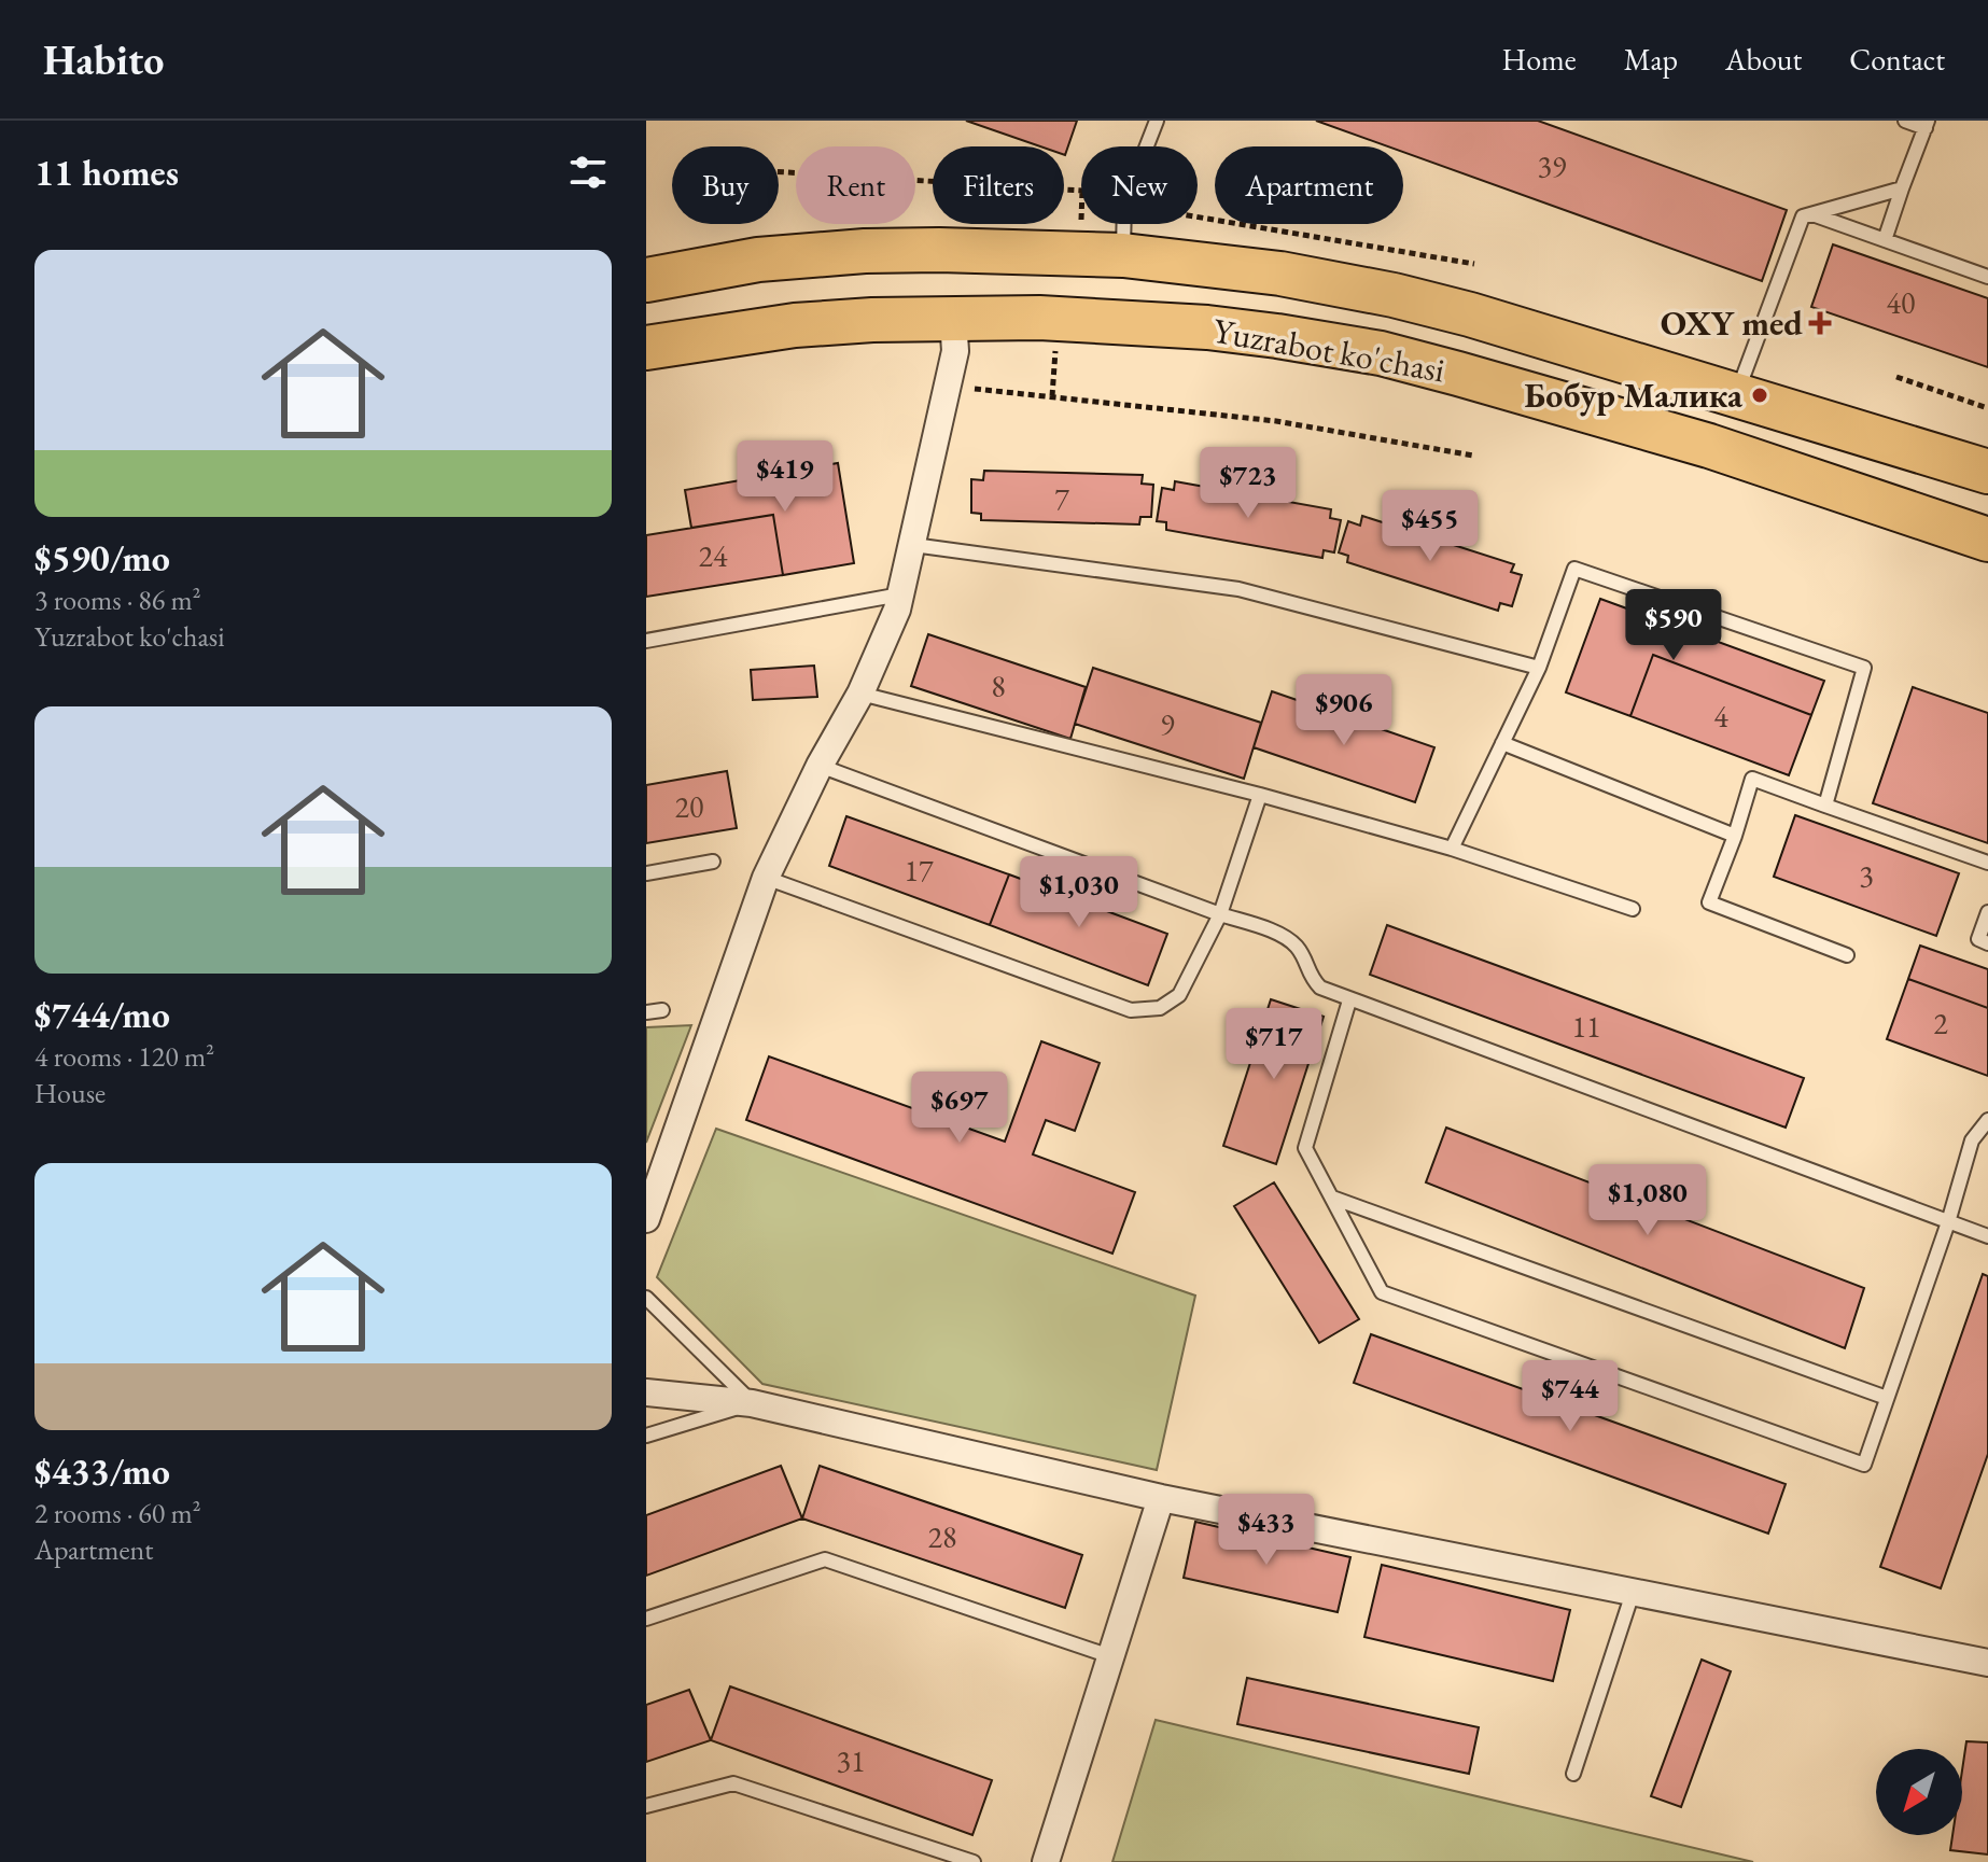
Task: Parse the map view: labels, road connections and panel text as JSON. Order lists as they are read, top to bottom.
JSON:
{
  "streets": {
    "main road": ["Yuzrabot ko'chasi"]
  },
  "places": {
    "health": ["OXY med"],
    "other": ["Бобур Малика"]
  },
  "house_numbers": [
    "39",
    "40",
    "7",
    "24",
    "8",
    "4",
    "9",
    "20",
    "17",
    "3",
    "2",
    "11",
    "28",
    "31"
  ],
  "north": "bottom left",
  "page": {
    "header": "Habito",
    "nav": [
      "Home",
      "Map",
      "About",
      "Contact"
    ],
    "heading": "11 homes",
    "chip": [
      "Buy",
      "Rent",
      "Filters",
      "New",
      "Apartment"
    ],
    "list": [
      {
        "name": "$590/mo",
        "note": "3 rooms · 86 m² · Yuzrabot ko'chasi"
      },
      {
        "name": "$744/mo",
        "note": "4 rooms · 120 m² · House"
      },
      {
        "name": "$433/mo",
        "note": "2 rooms · 60 m² · Apartment"
      }
    ],
    "price": [
      "$419",
      "$723",
      "$455",
      "$590",
      "$906",
      "$1,030",
      "$717",
      "$697",
      "$1,080",
      "$744",
      "$433"
    ]
  }
}
